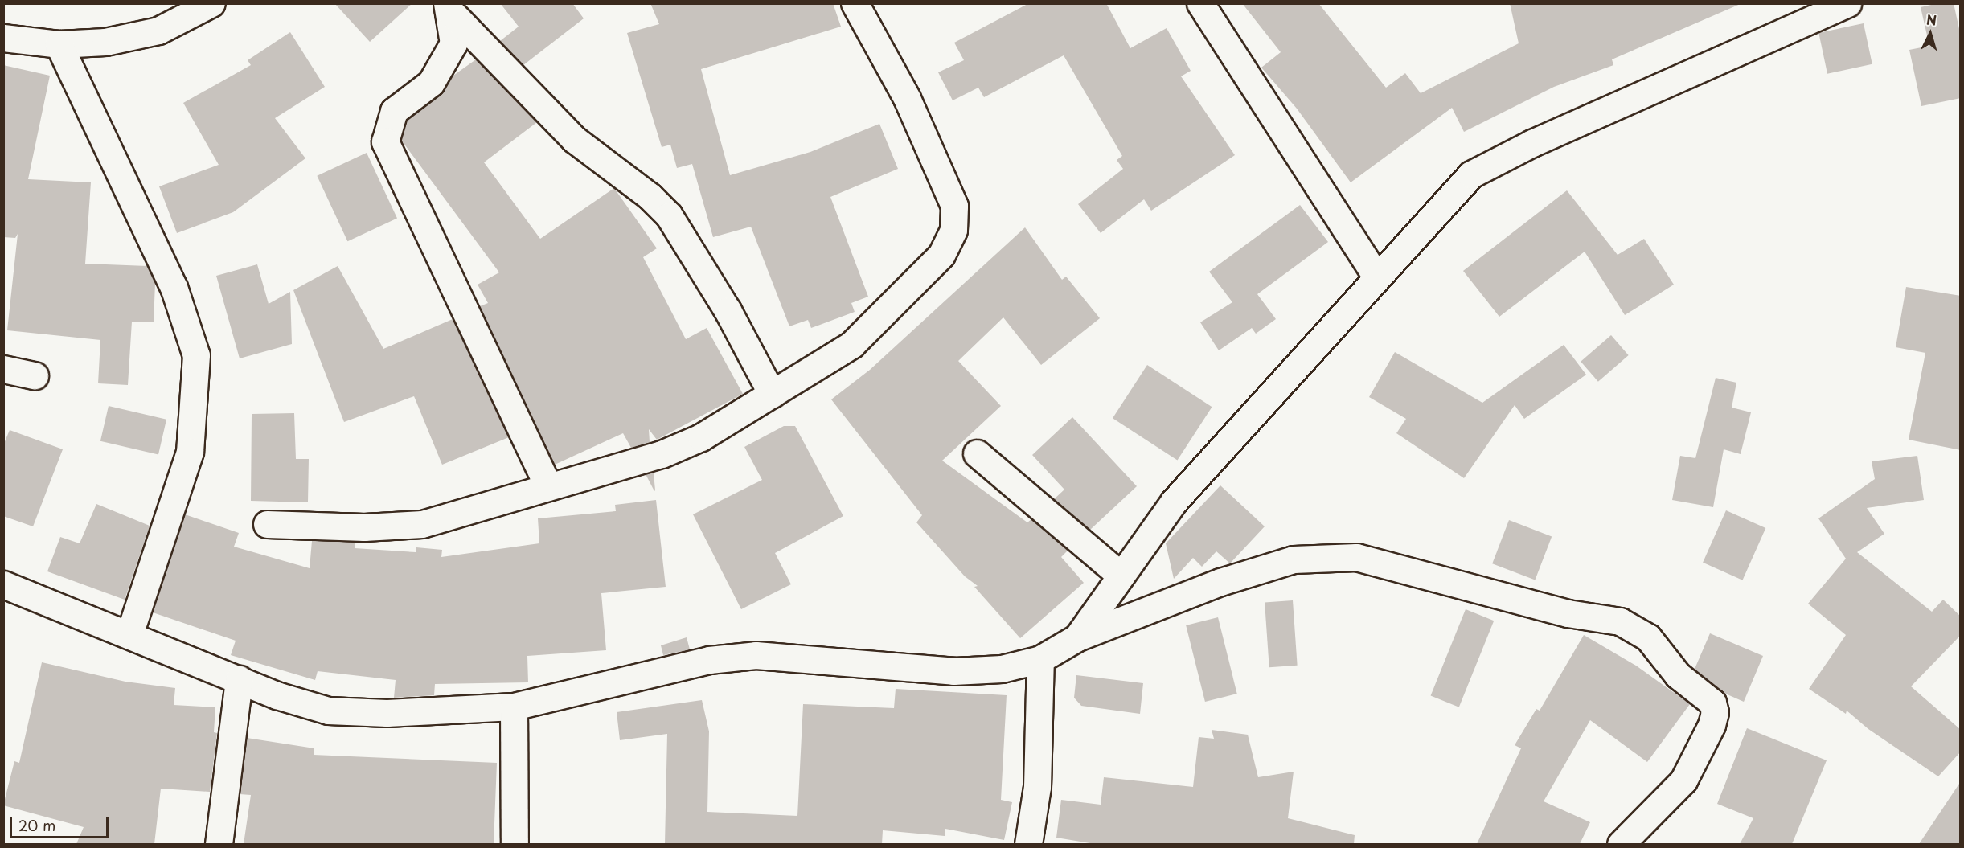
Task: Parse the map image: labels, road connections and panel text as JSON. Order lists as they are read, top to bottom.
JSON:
{
  "scale_bar": "20 m",
  "north": "top"
}
